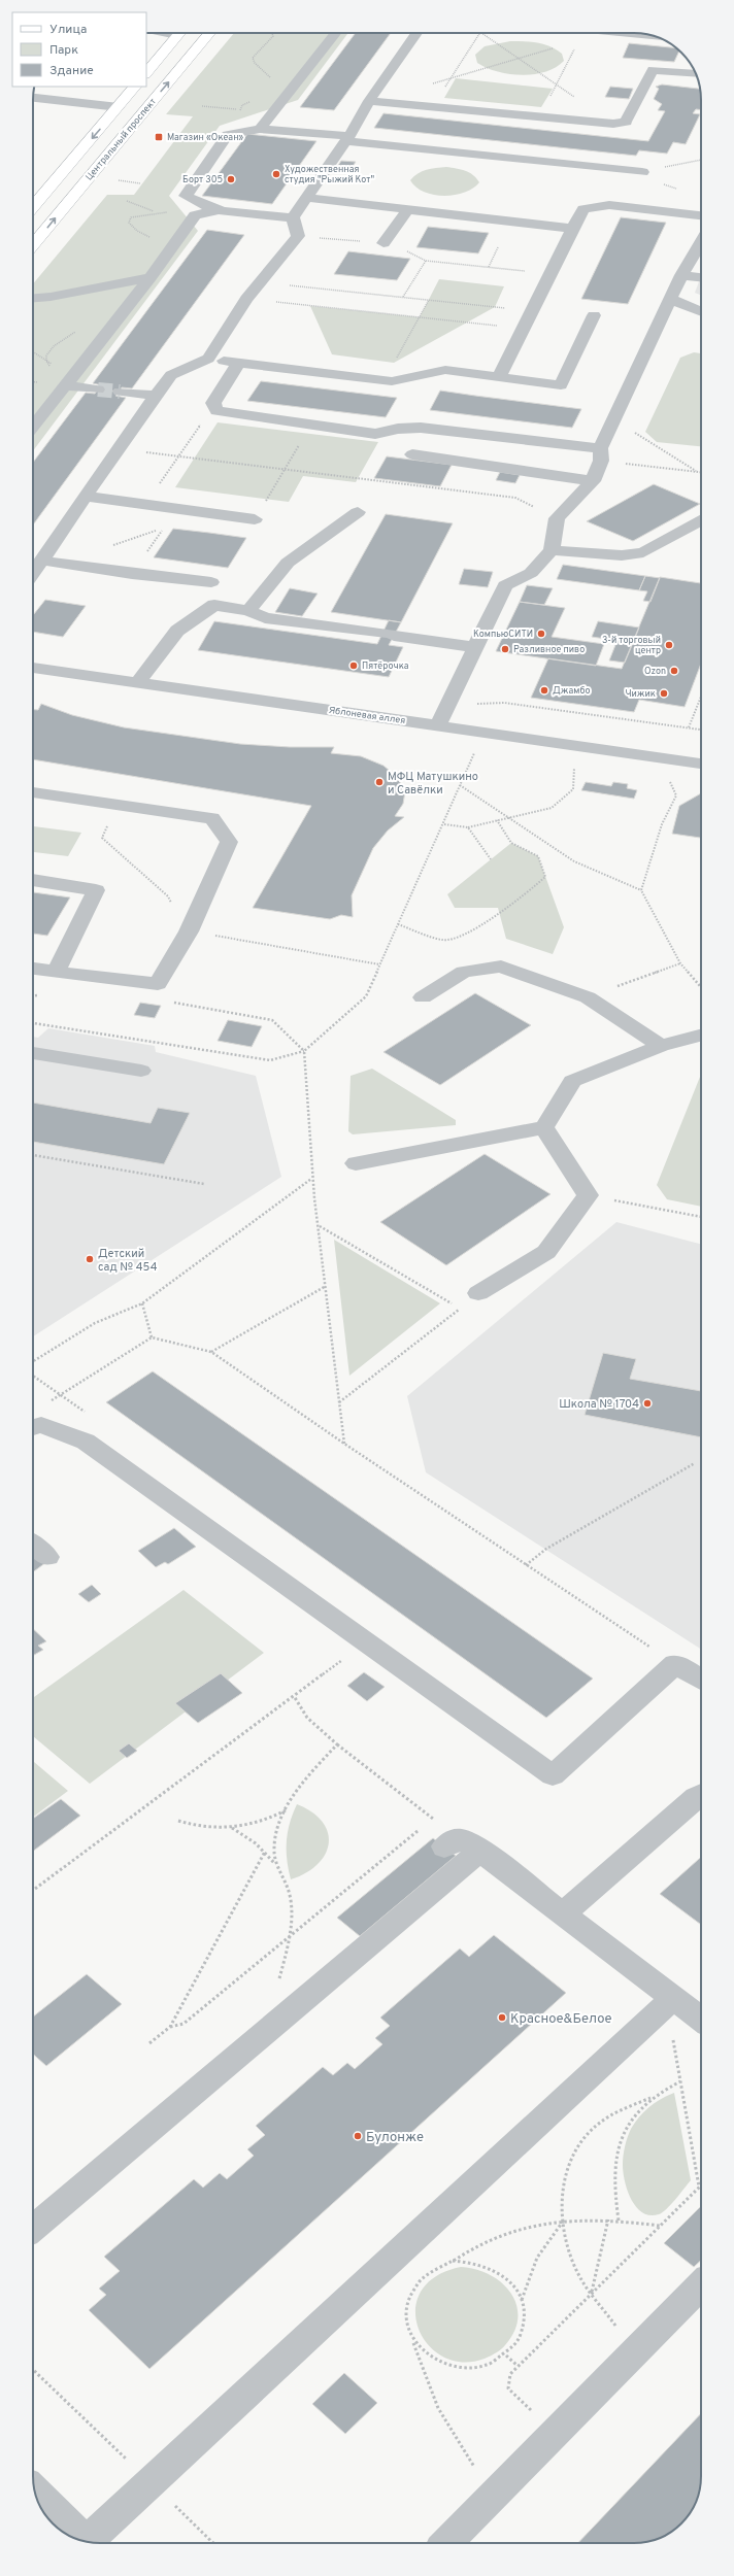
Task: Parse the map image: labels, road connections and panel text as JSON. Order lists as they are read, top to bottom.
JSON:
{
  "streets": {
    "main road": ["Центральный проспект"],
    "street": ["Яблоневая аллея"]
  },
  "places": {
    "transit": ["Магазин «Океан»"],
    "other": [
      "Художественная студия \"Рыжий Кот\"",
      "Борт 305",
      "КомпьюСИТИ",
      "3-й торговый центр",
      "Разливное пиво",
      "Пятёрочка",
      "Ozon",
      "Джамбо",
      "Чижик",
      "МФЦ Матушкино и Савёлки",
      "Детский сад № 454",
      "Школа № 1704",
      "Красное&Белое",
      "Булонже"
    ]
  },
  "legend": ["Улица", "Парк", "Здание"]
}
